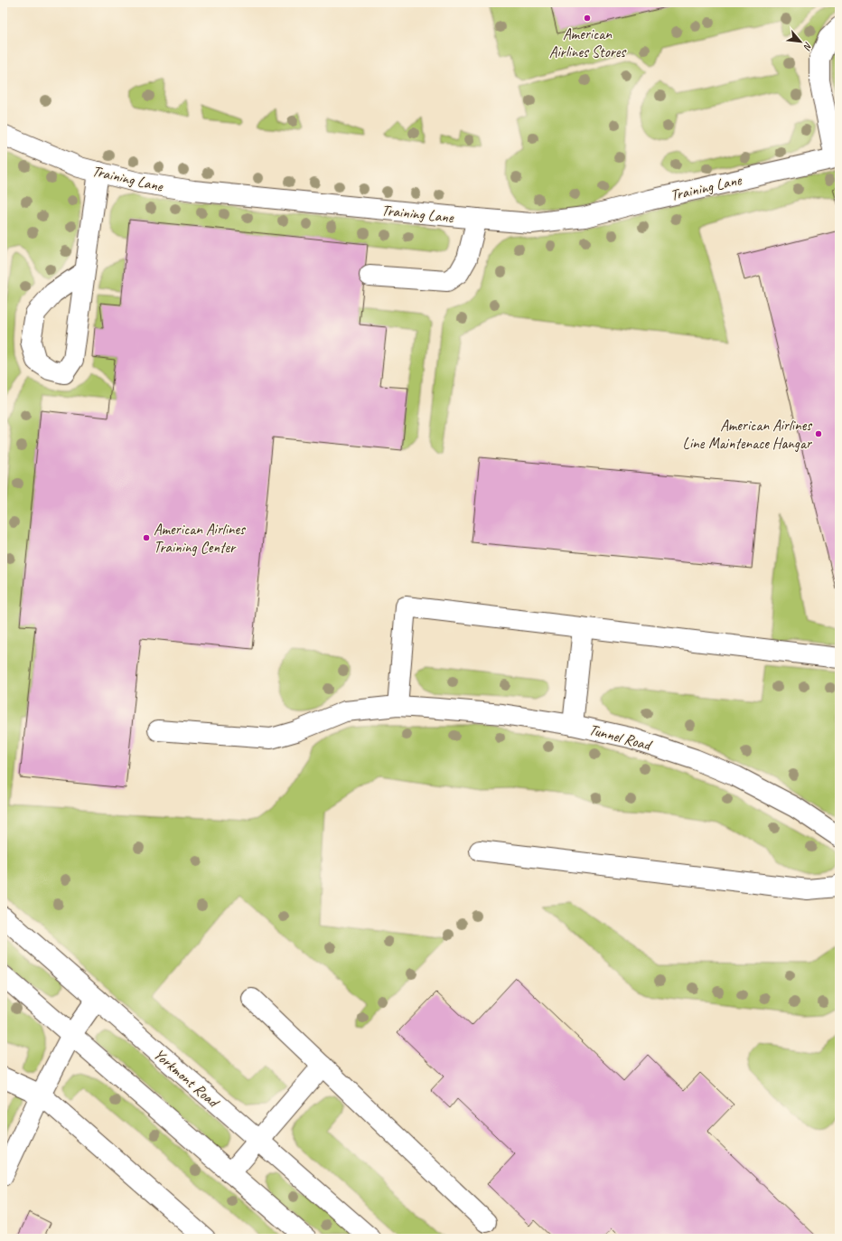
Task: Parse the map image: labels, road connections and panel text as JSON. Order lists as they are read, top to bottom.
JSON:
{
  "streets": {
    "street": ["Training Lane", "Tunnel Road", "Yorkmont Road"]
  },
  "places": ["American Airlines Stores", "American Airlines Line Maintenace Hangar", "American Airlines Training Center"],
  "north": "bottom right"
}
